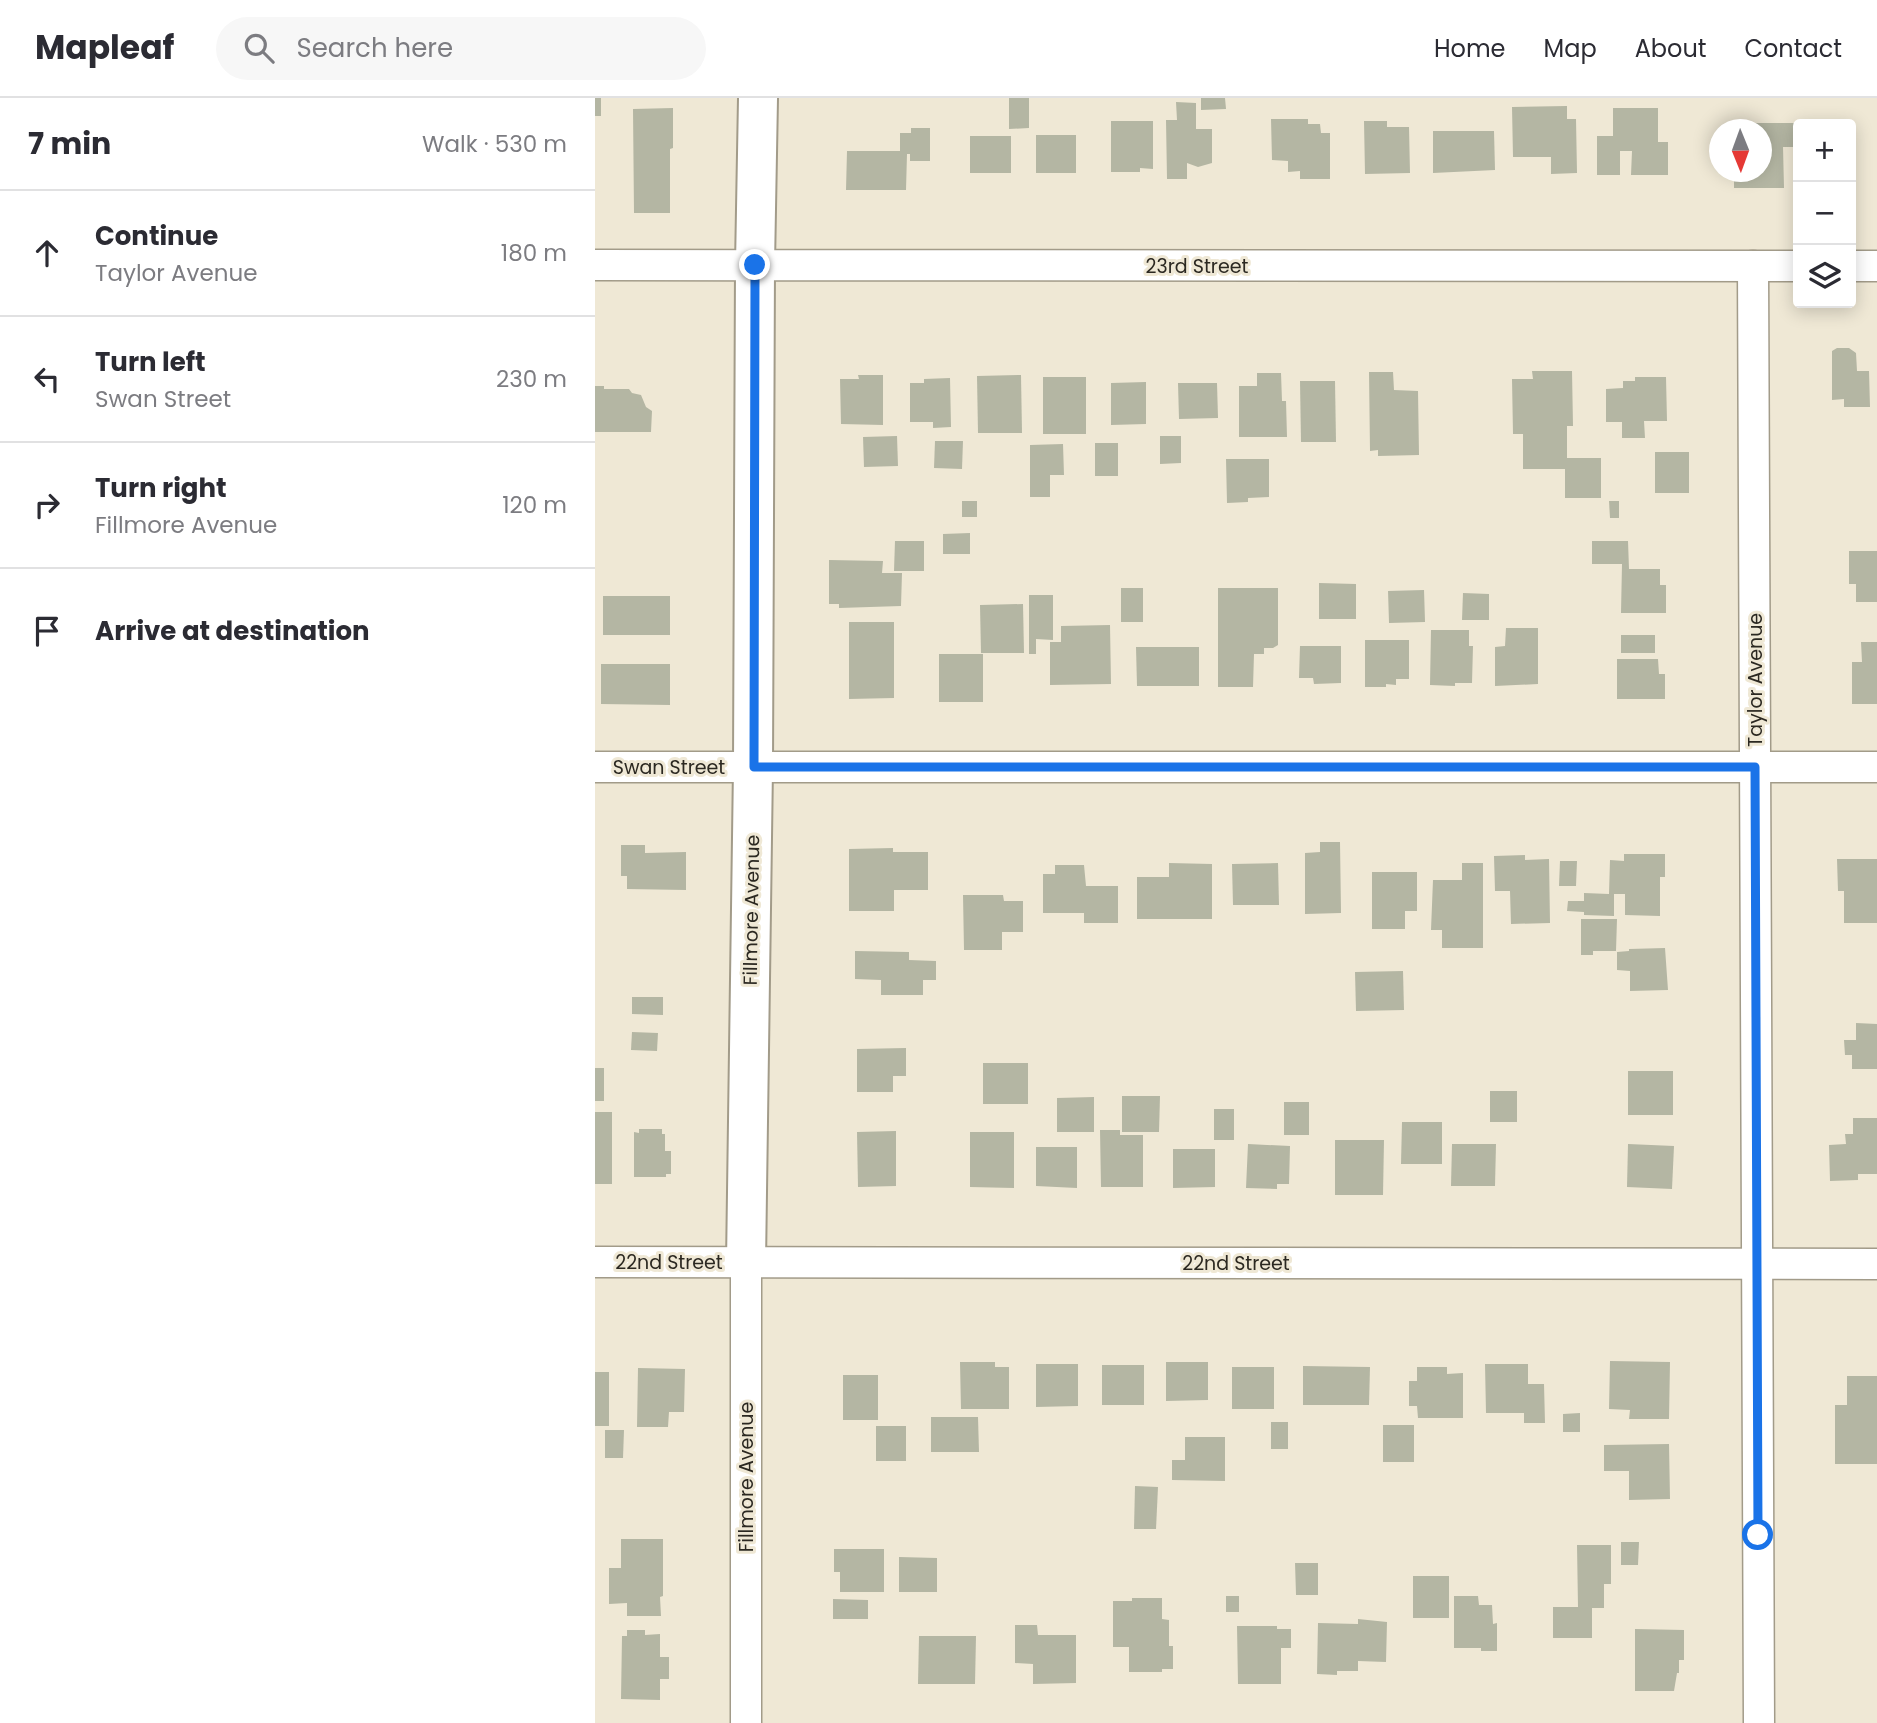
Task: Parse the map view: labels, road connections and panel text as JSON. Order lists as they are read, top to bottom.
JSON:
{
  "streets": {
    "street": [
      "23rd Street",
      "Taylor Avenue",
      "Swan Street",
      "Fillmore Avenue",
      "22nd Street"
    ]
  },
  "crossings": [
    ["23rd Street", "Taylor Avenue"],
    ["23rd Street", "Fillmore Avenue"],
    ["Taylor Avenue", "Swan Street"],
    ["Taylor Avenue", "22nd Street"],
    ["Swan Street", "Fillmore Avenue"],
    ["Fillmore Avenue", "22nd Street"]
  ],
  "north": "bottom",
  "page": {
    "header": "Mapleaf",
    "search": "Search here",
    "nav": [
      "Home",
      "Map",
      "About",
      "Contact"
    ],
    "heading": ["7 min", "Walk · 530 m"],
    "map_buttons": ["+", "−"],
    "list": [
      ["Continue", "Taylor Avenue", "180 m"],
      ["Turn left", "Swan Street", "230 m"],
      ["Turn right", "Fillmore Avenue", "120 m"],
      "Arrive at destination"
    ]
  }
}
